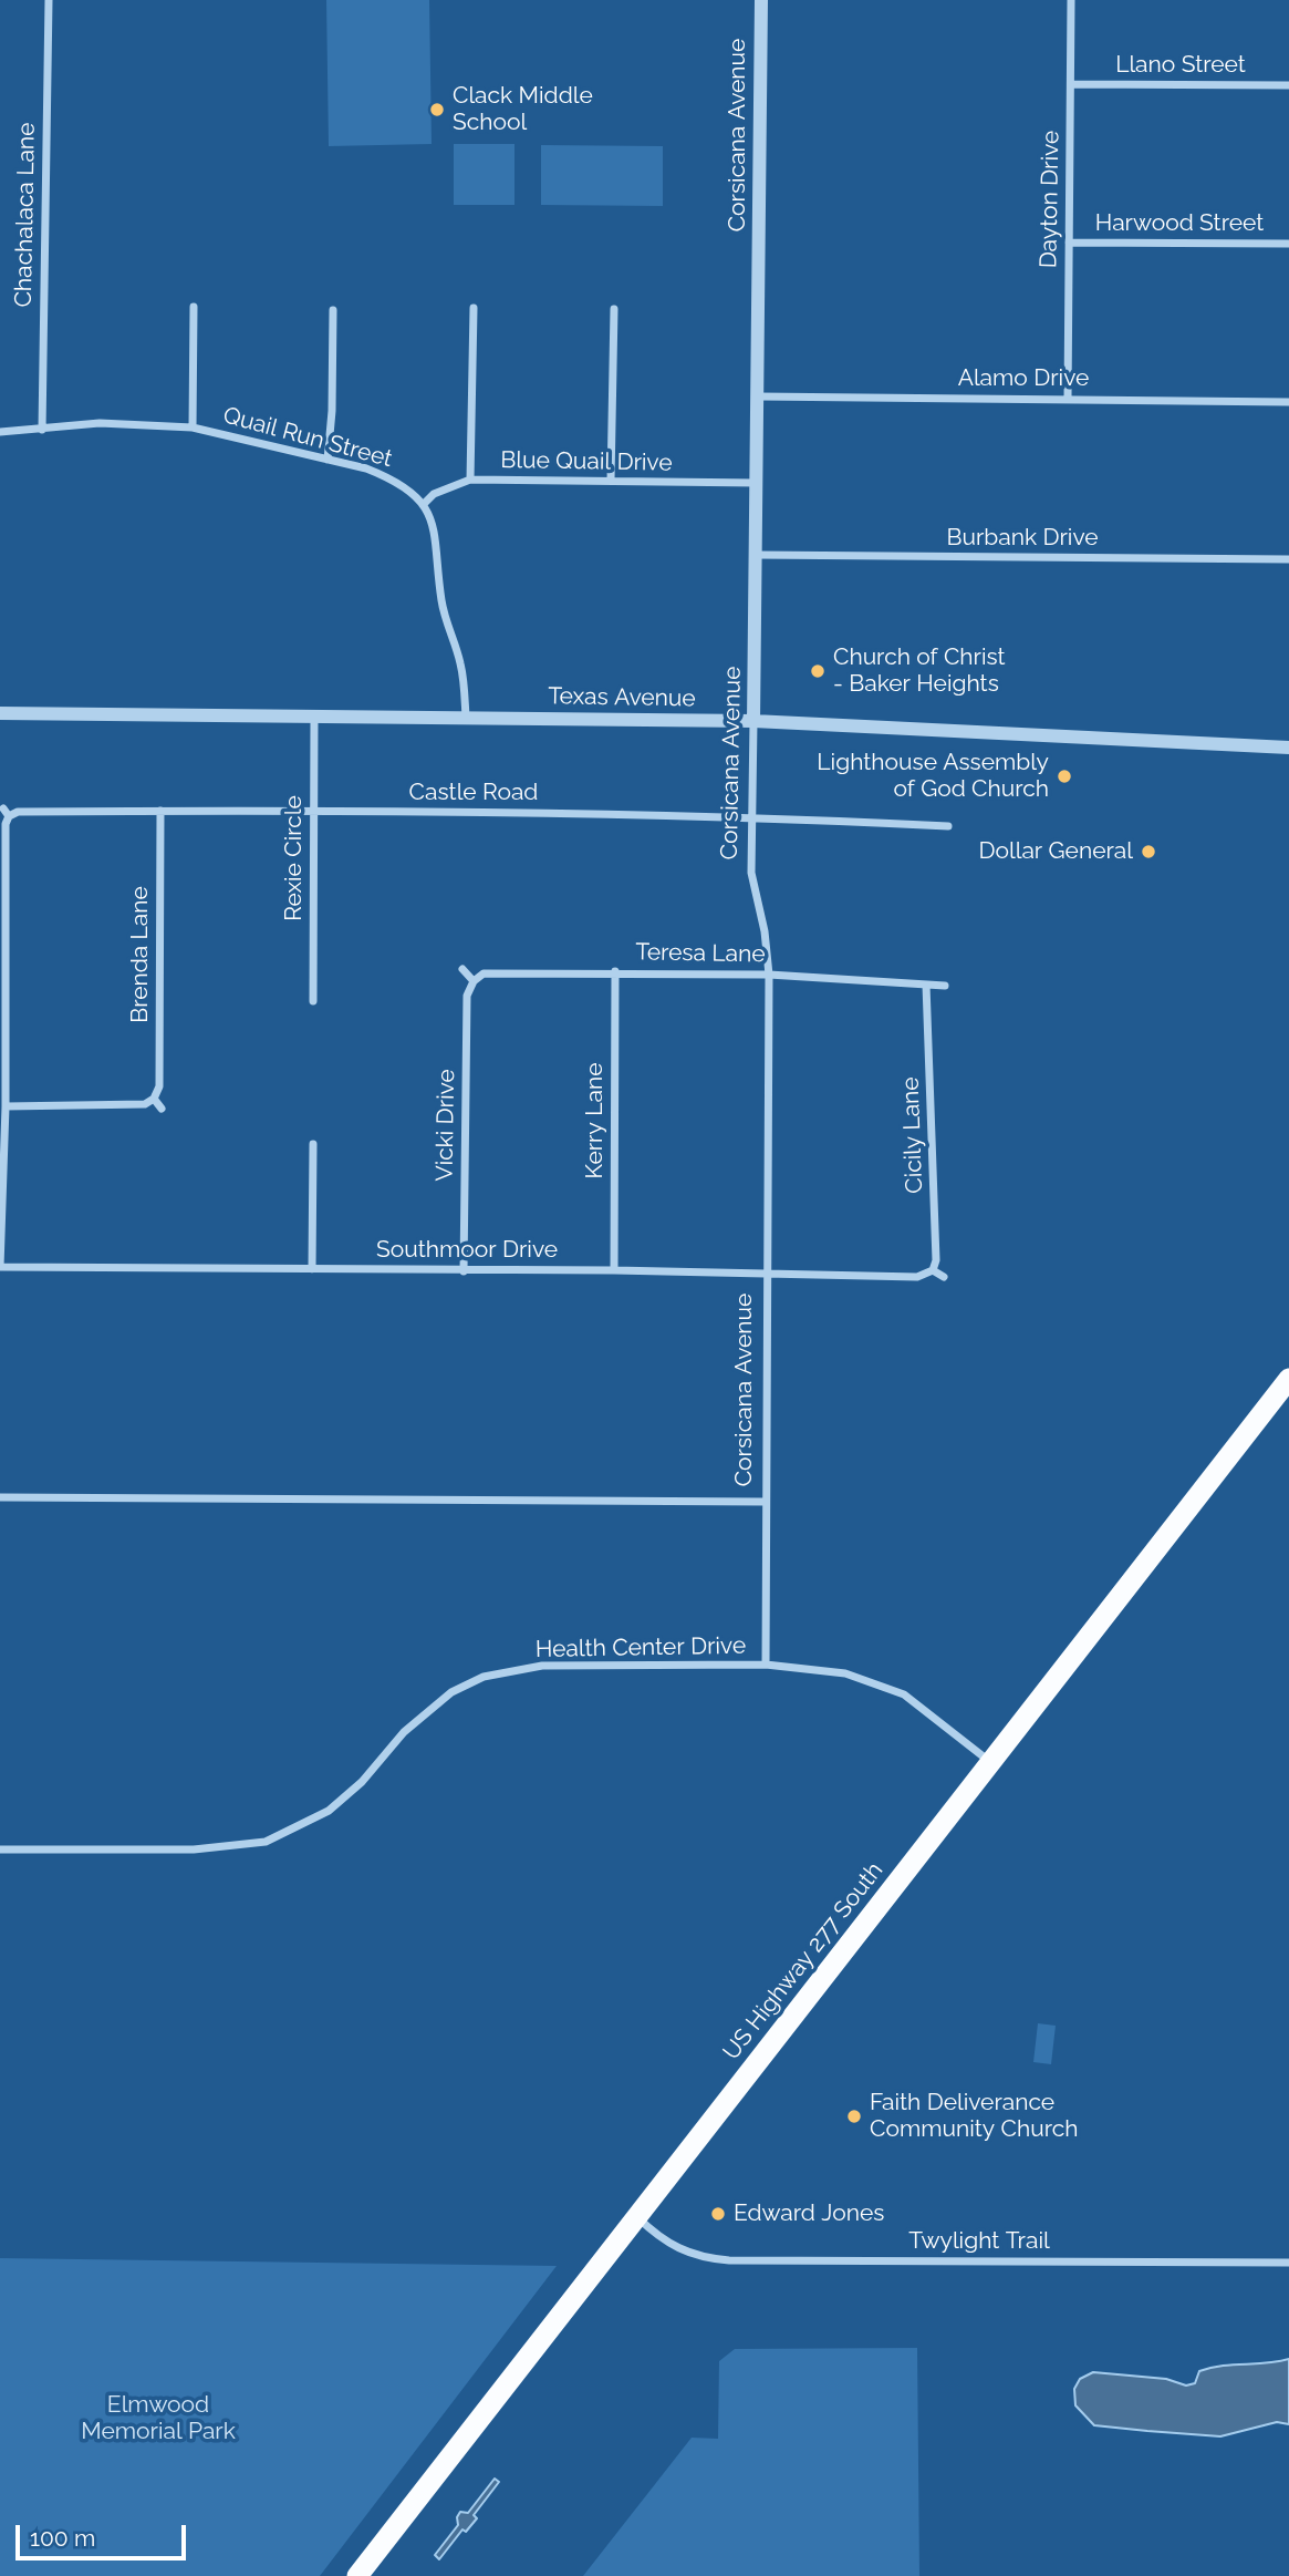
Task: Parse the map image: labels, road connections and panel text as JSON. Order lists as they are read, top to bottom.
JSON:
{
  "streets": {
    "highway": ["US Highway 277 South"],
    "street": [
      "Llano Street",
      "Corsicana Avenue",
      "Dayton Drive",
      "Chachalaca Lane",
      "Harwood Street",
      "Alamo Drive",
      "Quail Run Street",
      "Blue Quail Drive",
      "Burbank Drive",
      "Texas Avenue",
      "Castle Road",
      "Rexie Circle",
      "Teresa Lane",
      "Brenda Lane",
      "Kerry Lane",
      "Vicki Drive",
      "Cicily Lane",
      "Southmoor Drive",
      "Health Center Drive",
      "Twylight Trail"
    ]
  },
  "crossings": [
    ["Llano Street", "Dayton Drive"],
    ["Corsicana Avenue", "Alamo Drive"],
    ["Corsicana Avenue", "Blue Quail Drive"],
    ["Corsicana Avenue", "Burbank Drive"],
    ["Corsicana Avenue", "Texas Avenue"],
    ["Corsicana Avenue", "Castle Road"],
    ["Corsicana Avenue", "Teresa Lane"],
    ["Corsicana Avenue", "Southmoor Drive"],
    ["Corsicana Avenue", "Health Center Drive"],
    ["Dayton Drive", "Harwood Street"],
    ["Dayton Drive", "Alamo Drive"],
    ["Chachalaca Lane", "Quail Run Street"],
    ["Quail Run Street", "Blue Quail Drive"],
    ["Quail Run Street", "Texas Avenue"],
    ["Texas Avenue", "Rexie Circle"],
    ["Castle Road", "Rexie Circle"],
    ["Castle Road", "Brenda Lane"],
    ["Teresa Lane", "Kerry Lane"],
    ["Teresa Lane", "Vicki Drive"],
    ["Teresa Lane", "Cicily Lane"],
    ["Kerry Lane", "Southmoor Drive"],
    ["Vicki Drive", "Southmoor Drive"],
    ["Cicily Lane", "Southmoor Drive"],
    ["Health Center Drive", "US Highway 277 South"],
    ["US Highway 277 South", "Twylight Trail"]
  ],
  "parks": ["Elmwood Memorial Park"],
  "places": [
    "Clack Middle School",
    "Church of Christ - Baker Heights",
    "Lighthouse Assembly of God Church",
    "Dollar General",
    "Faith Deliverance Community Church",
    "Edward Jones"
  ],
  "scale_bar": "100 m"
}
